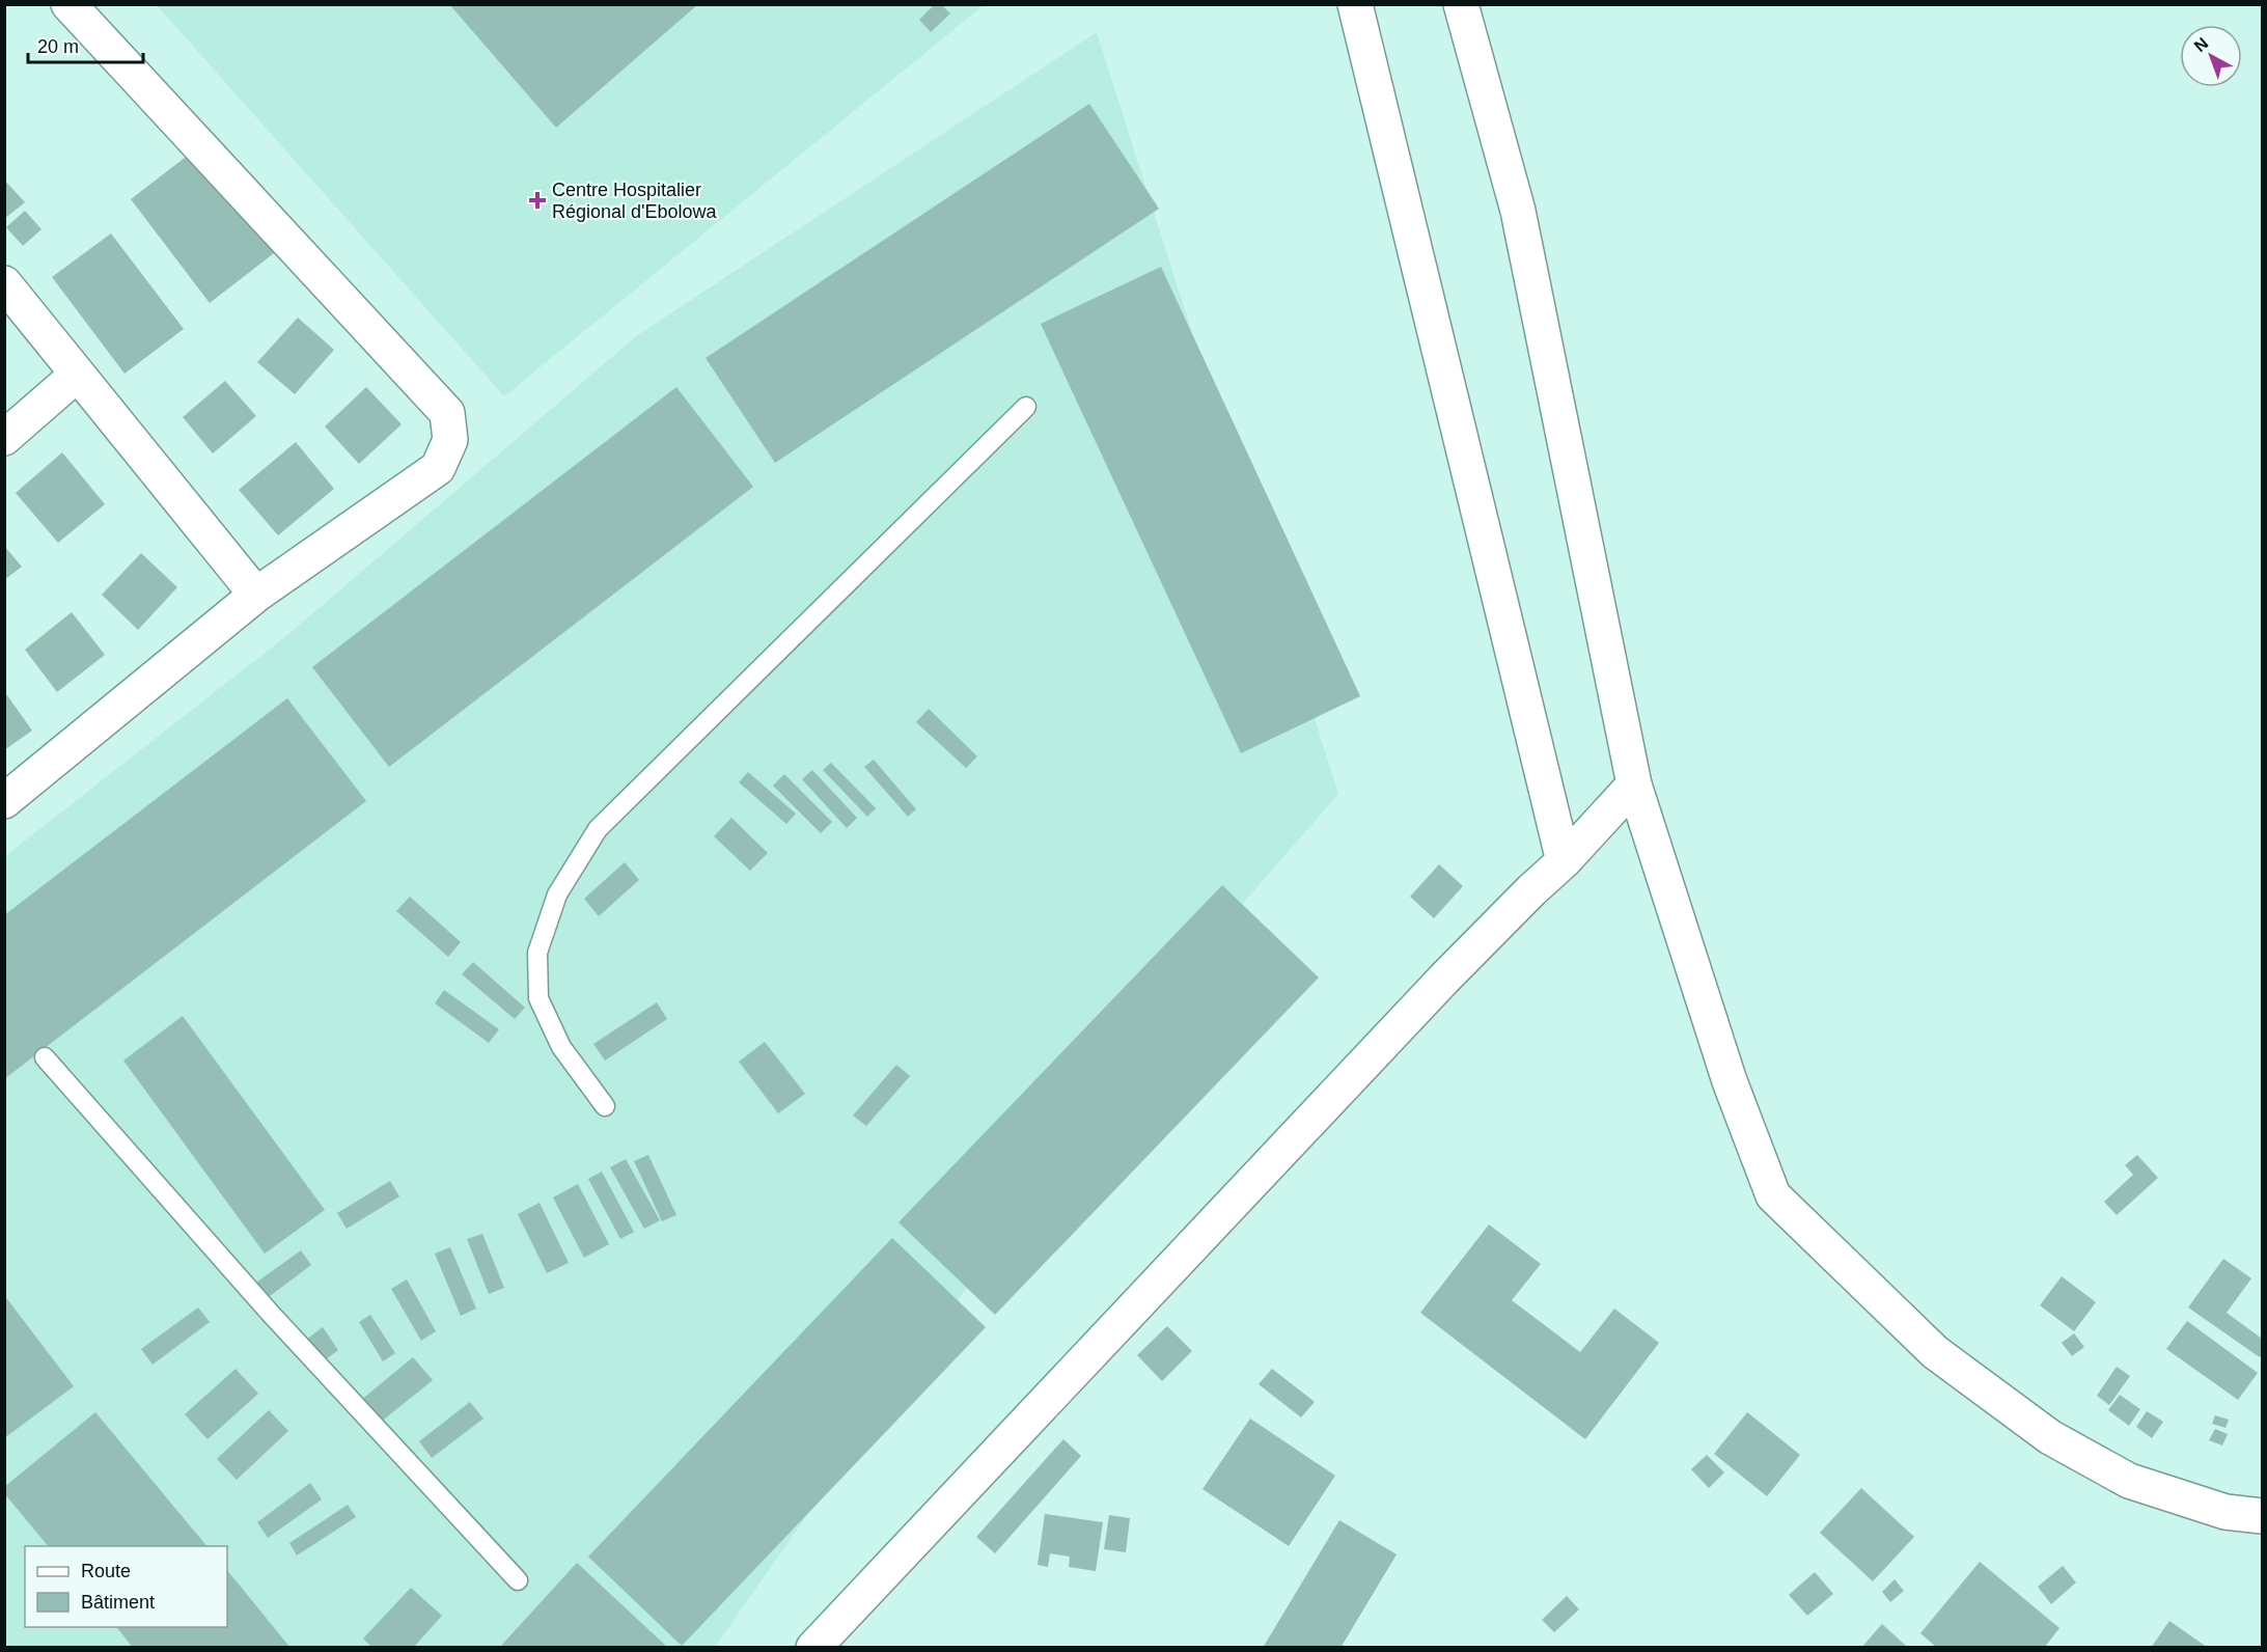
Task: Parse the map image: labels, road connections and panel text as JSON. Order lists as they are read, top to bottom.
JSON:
{
  "places": {
    "health": ["Centre Hospitalier Régional d'Ebolowa"]
  },
  "legend": ["Route", "Bâtiment"],
  "scale_bar": "20 m",
  "north": "top left"
}
